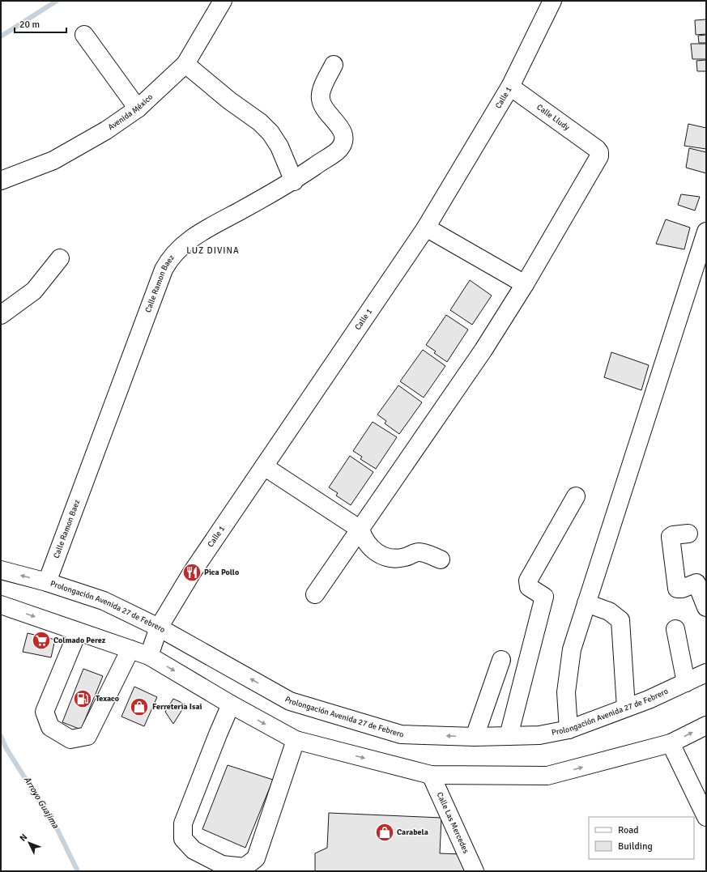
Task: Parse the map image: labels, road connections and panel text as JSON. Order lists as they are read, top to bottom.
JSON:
{
  "streets": {
    "street": [
      "Calle 1",
      "Avenida México",
      "Calle Lludy",
      "Calle Ramon Baez",
      "Prolongación Avenida 27 de Febrero",
      "Calle Las Mercedes"
    ]
  },
  "crossings": [
    ["Calle 1", "Calle Lludy"],
    ["Calle 1", "Prolongación Avenida 27 de Febrero"],
    ["Calle Ramon Baez", "Prolongación Avenida 27 de Febrero"]
  ],
  "districts": ["LUZ DIVINA"],
  "water": ["Arroyo Guajima"],
  "places": {
    "restaurant": ["Pica Pollo"],
    "supermarket": ["Colmado Perez"],
    "fuel station": ["Texaco"],
    "shop": ["Ferreteria Isai", "Carabela"]
  },
  "legend": ["Road", "Building"],
  "scale_bar": "20 m",
  "north": "top left"
}
